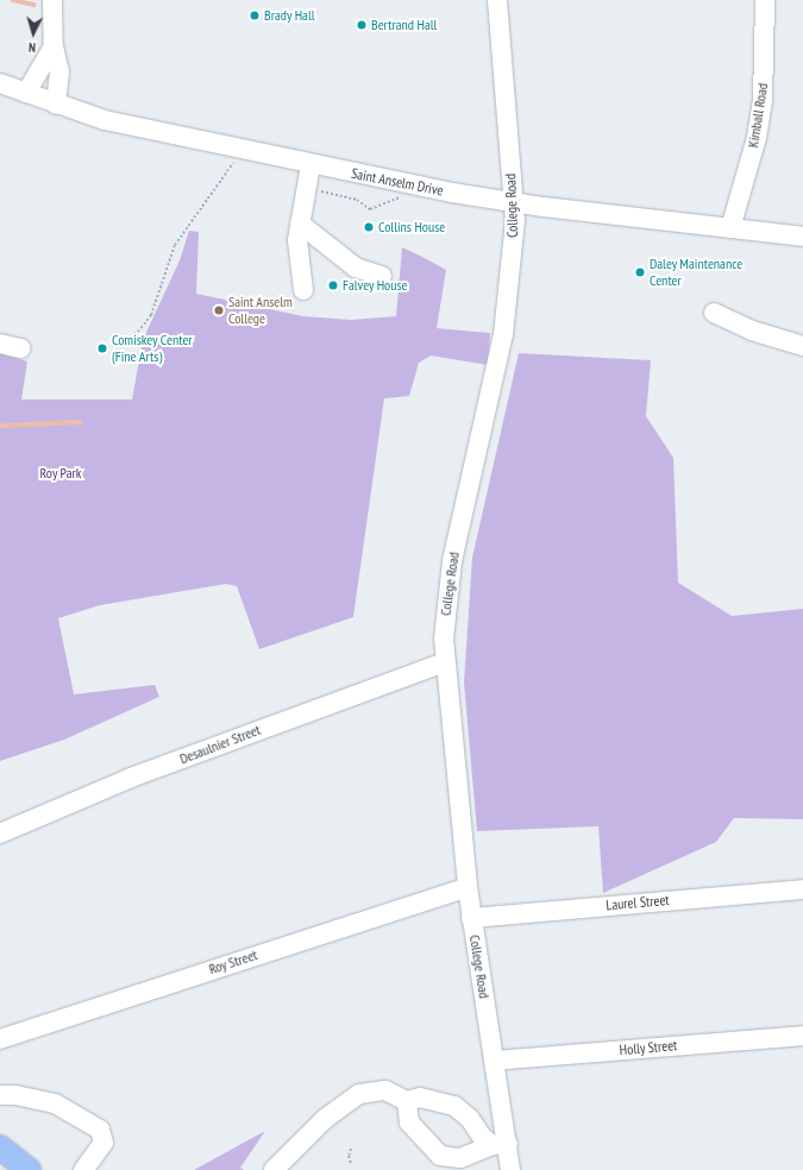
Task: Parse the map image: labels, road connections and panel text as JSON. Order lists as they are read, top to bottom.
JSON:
{
  "streets": {
    "street": [
      "Kimball Road",
      "Saint Anselm Drive",
      "College Road",
      "Desaulnier Street",
      "Laurel Street",
      "Roy Street",
      "Holly Street"
    ]
  },
  "crossings": [
    ["Kimball Road", "Saint Anselm Drive"],
    ["Saint Anselm Drive", "College Road"],
    ["College Road", "Desaulnier Street"],
    ["College Road", "Laurel Street"],
    ["College Road", "Roy Street"],
    ["College Road", "Holly Street"]
  ],
  "parks": ["Roy Park"],
  "places": [
    "Brady Hall",
    "Bertrand Hall",
    "Collins House",
    "Daley Maintenance Center",
    "Falvey House",
    "Saint Anselm College",
    "Comiskey Center (Fine Arts)"
  ],
  "north": "bottom"
}
